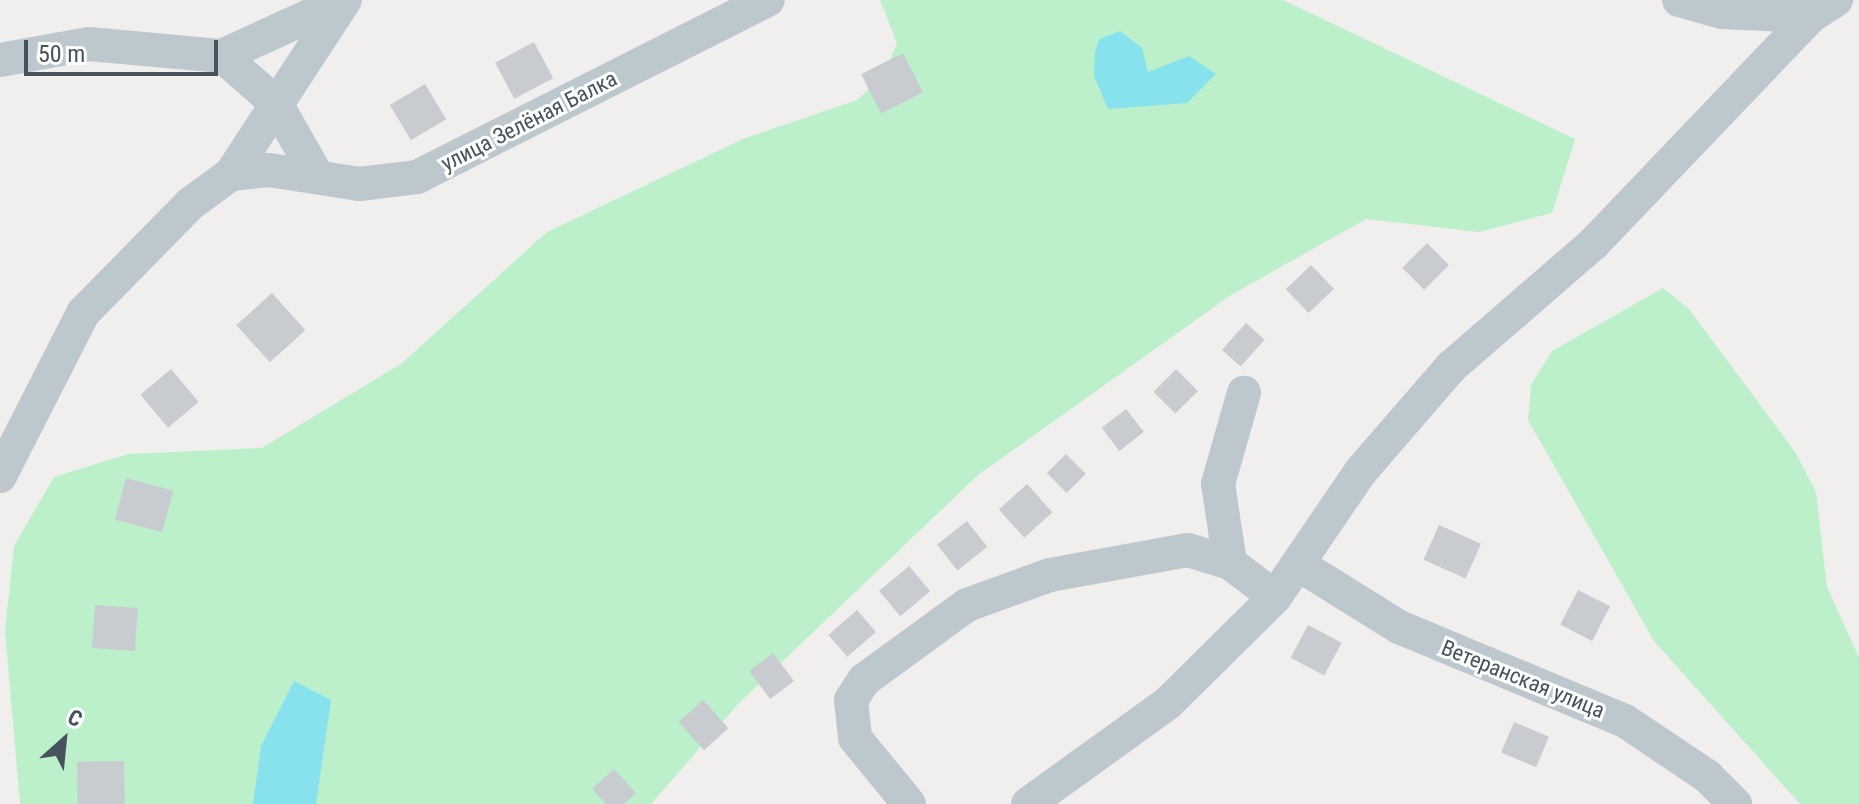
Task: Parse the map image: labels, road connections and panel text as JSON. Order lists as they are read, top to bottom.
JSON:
{
  "streets": {
    "street": ["улица Зелёная Балка", "Ветеранская улица"]
  },
  "scale_bar": "50 m",
  "north": "top right"
}
